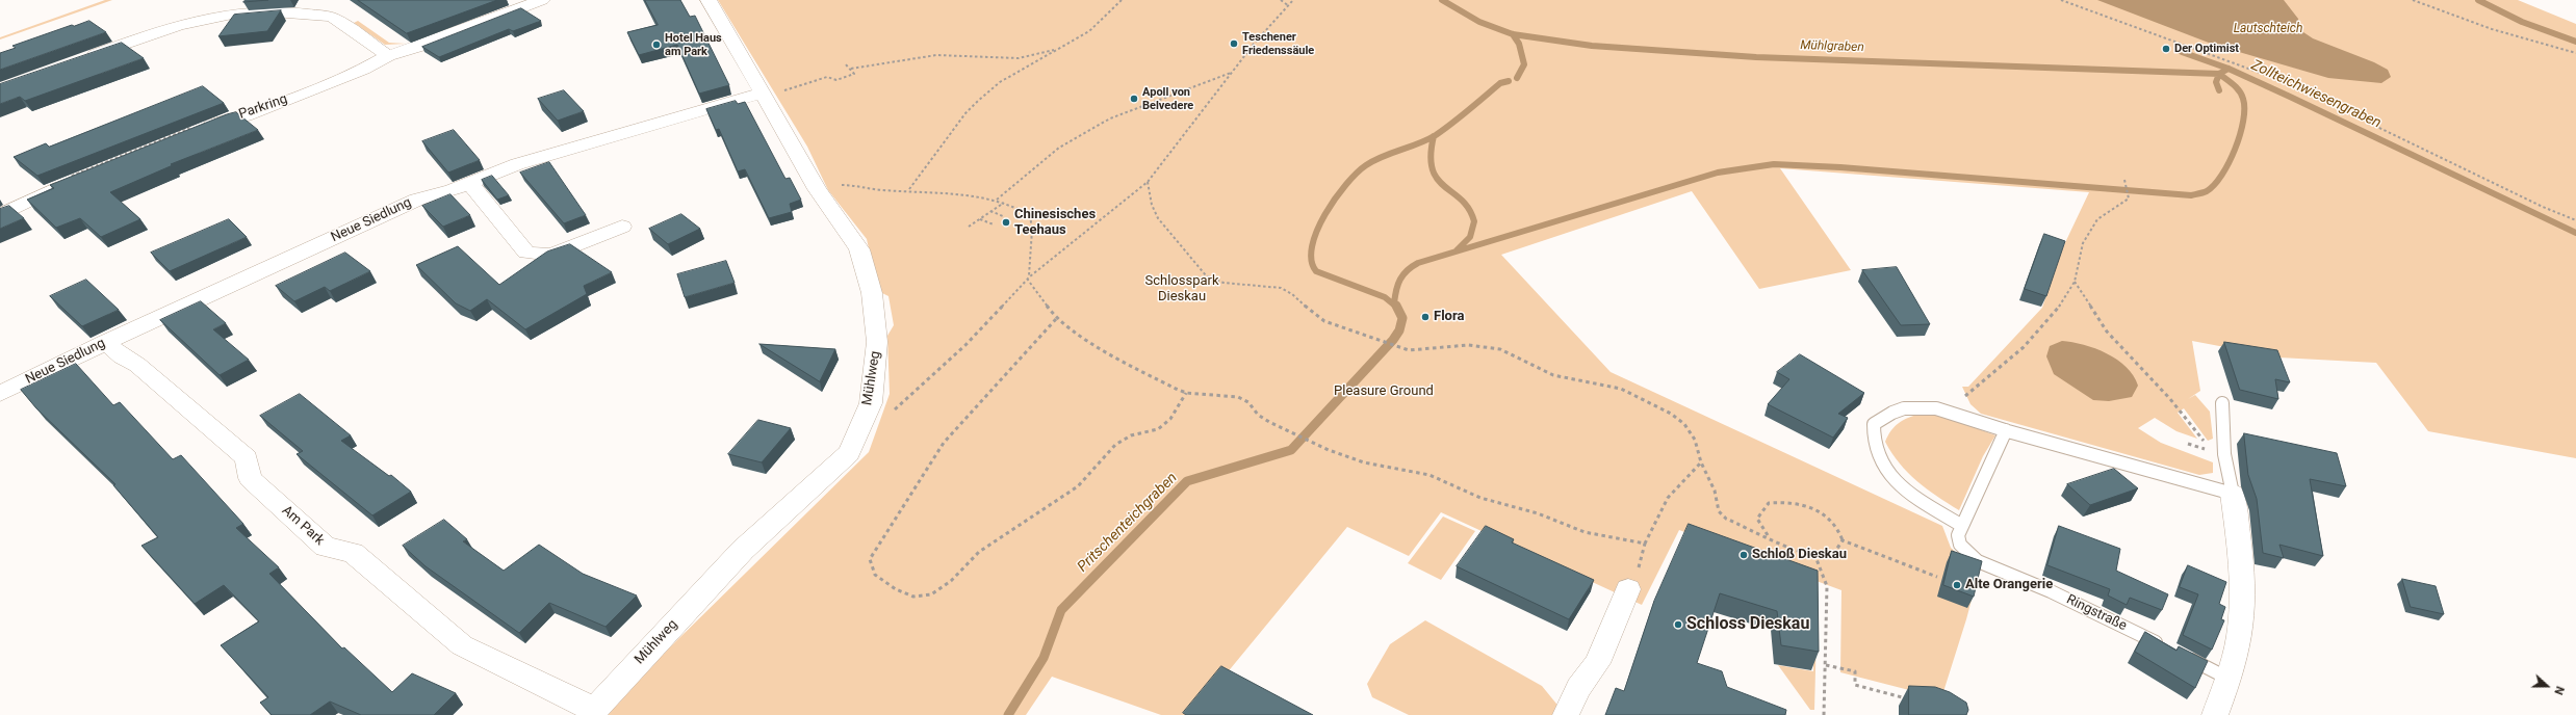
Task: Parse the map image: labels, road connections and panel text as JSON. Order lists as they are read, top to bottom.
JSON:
{
  "streets": {
    "street": [
      "Parkring",
      "Neue Siedlung",
      "Mühlweg",
      "Am Park"
    ],
    "lane": ["Ringstraße"]
  },
  "crossings": [
    ["Neue Siedlung", "Mühlweg"],
    ["Neue Siedlung", "Am Park"],
    ["Mühlweg", "Am Park"]
  ],
  "water": [
    "Lautschteich",
    "Mühlgraben",
    "Zollteichwiesengraben",
    "Pritschenteichgraben"
  ],
  "parks": ["Schlosspark Dieskau", "Pleasure Ground"],
  "places": [
    "Teschener Friedenssäule",
    "Hotel Haus am Park",
    "Der Optimist",
    "Apoll von Belvedere",
    "Chinesisches Teehaus",
    "Flora",
    "Schloß Dieskau",
    "Alte Orangerie",
    "Schloss Dieskau"
  ],
  "north": "right"
}
